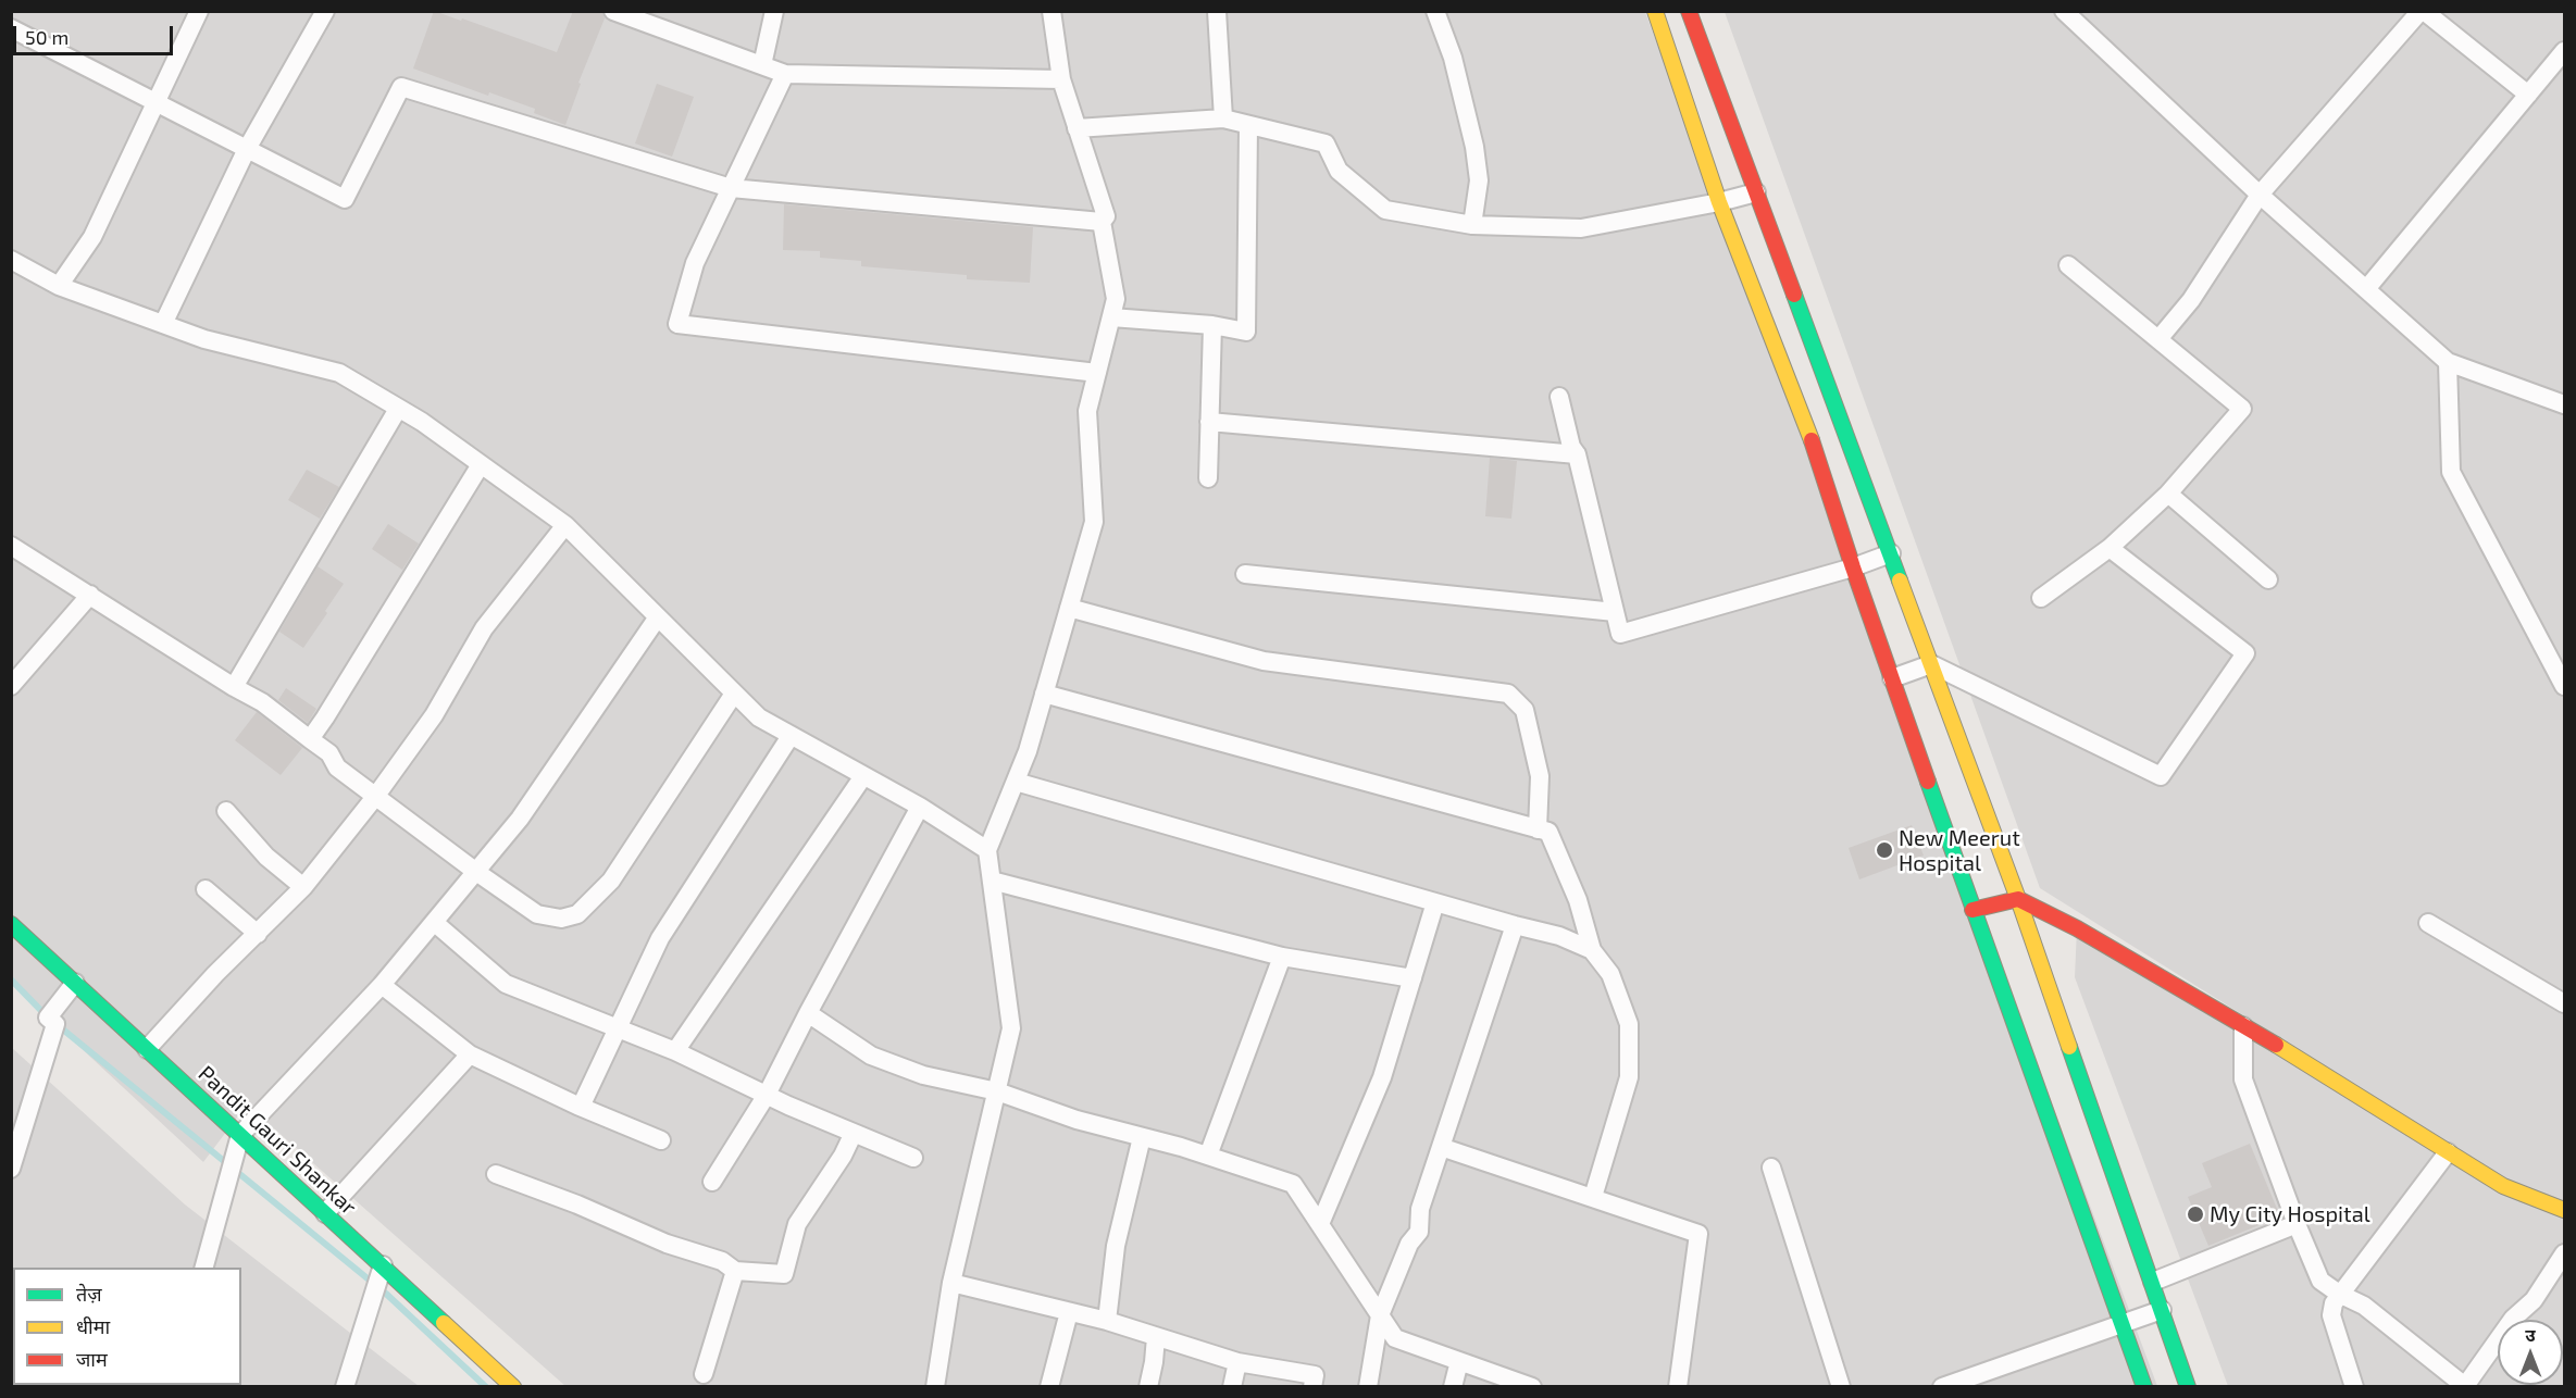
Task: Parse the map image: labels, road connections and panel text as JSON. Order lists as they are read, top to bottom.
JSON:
{
  "streets": {
    "main road": ["Pandit Gauri Shankar"]
  },
  "places": ["New Meerut Hospital", "My City Hospital"],
  "legend": ["तेज़", "धीमा", "जाम"],
  "scale_bar": "50 m",
  "north": "top"
}
